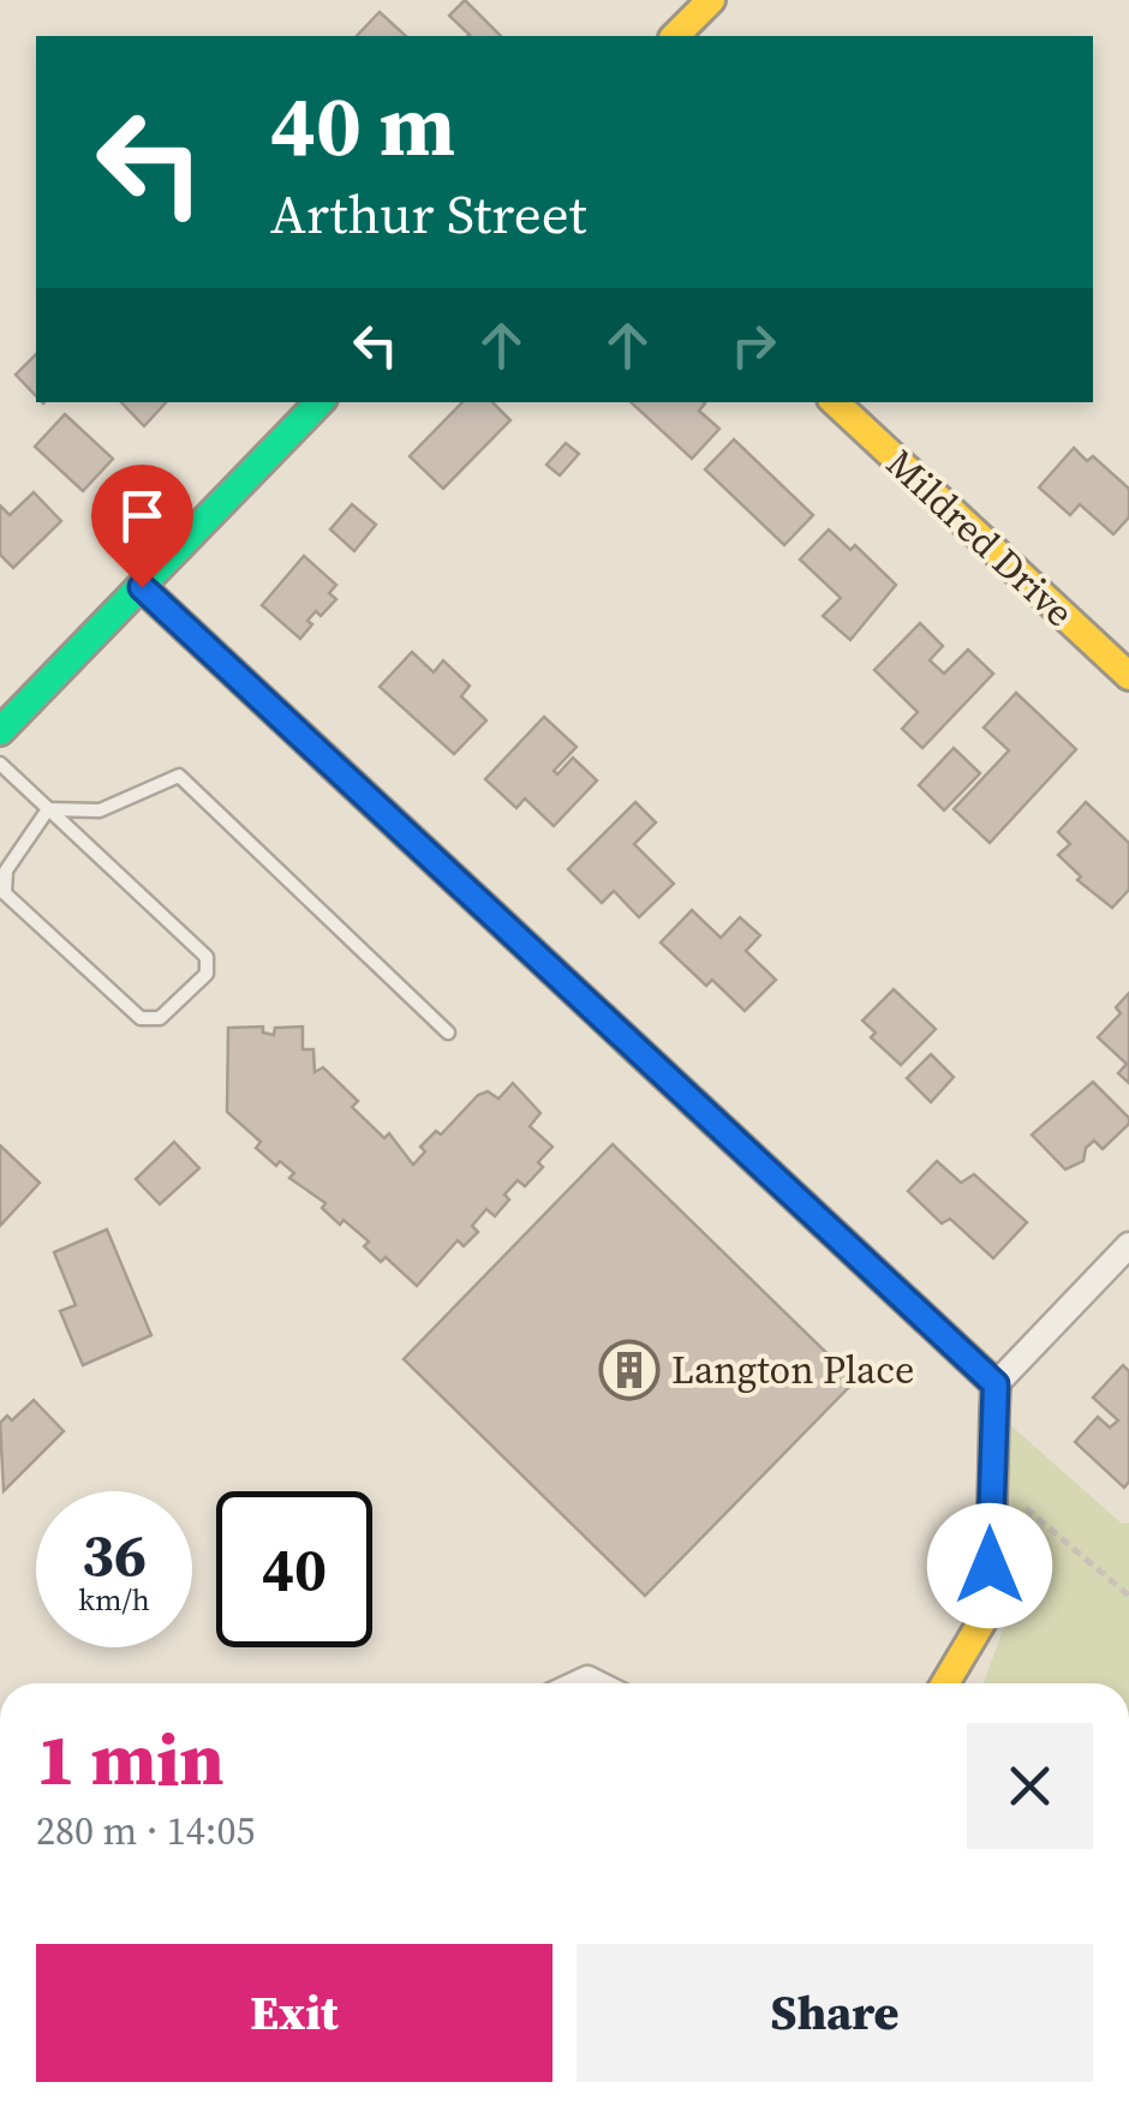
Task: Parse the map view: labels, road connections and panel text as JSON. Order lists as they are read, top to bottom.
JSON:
{
  "streets": {
    "street": ["Mildred Drive"]
  },
  "places": {
    "building": ["Langton Place"]
  },
  "page": {
    "turn": ["40 m", "Arthur Street"],
    "speed": "36 km/h",
    "limit": "40",
    "heading": ["1 min", "280 m · 14:05"],
    "buttons": ["Exit", "Share"]
  }
}
